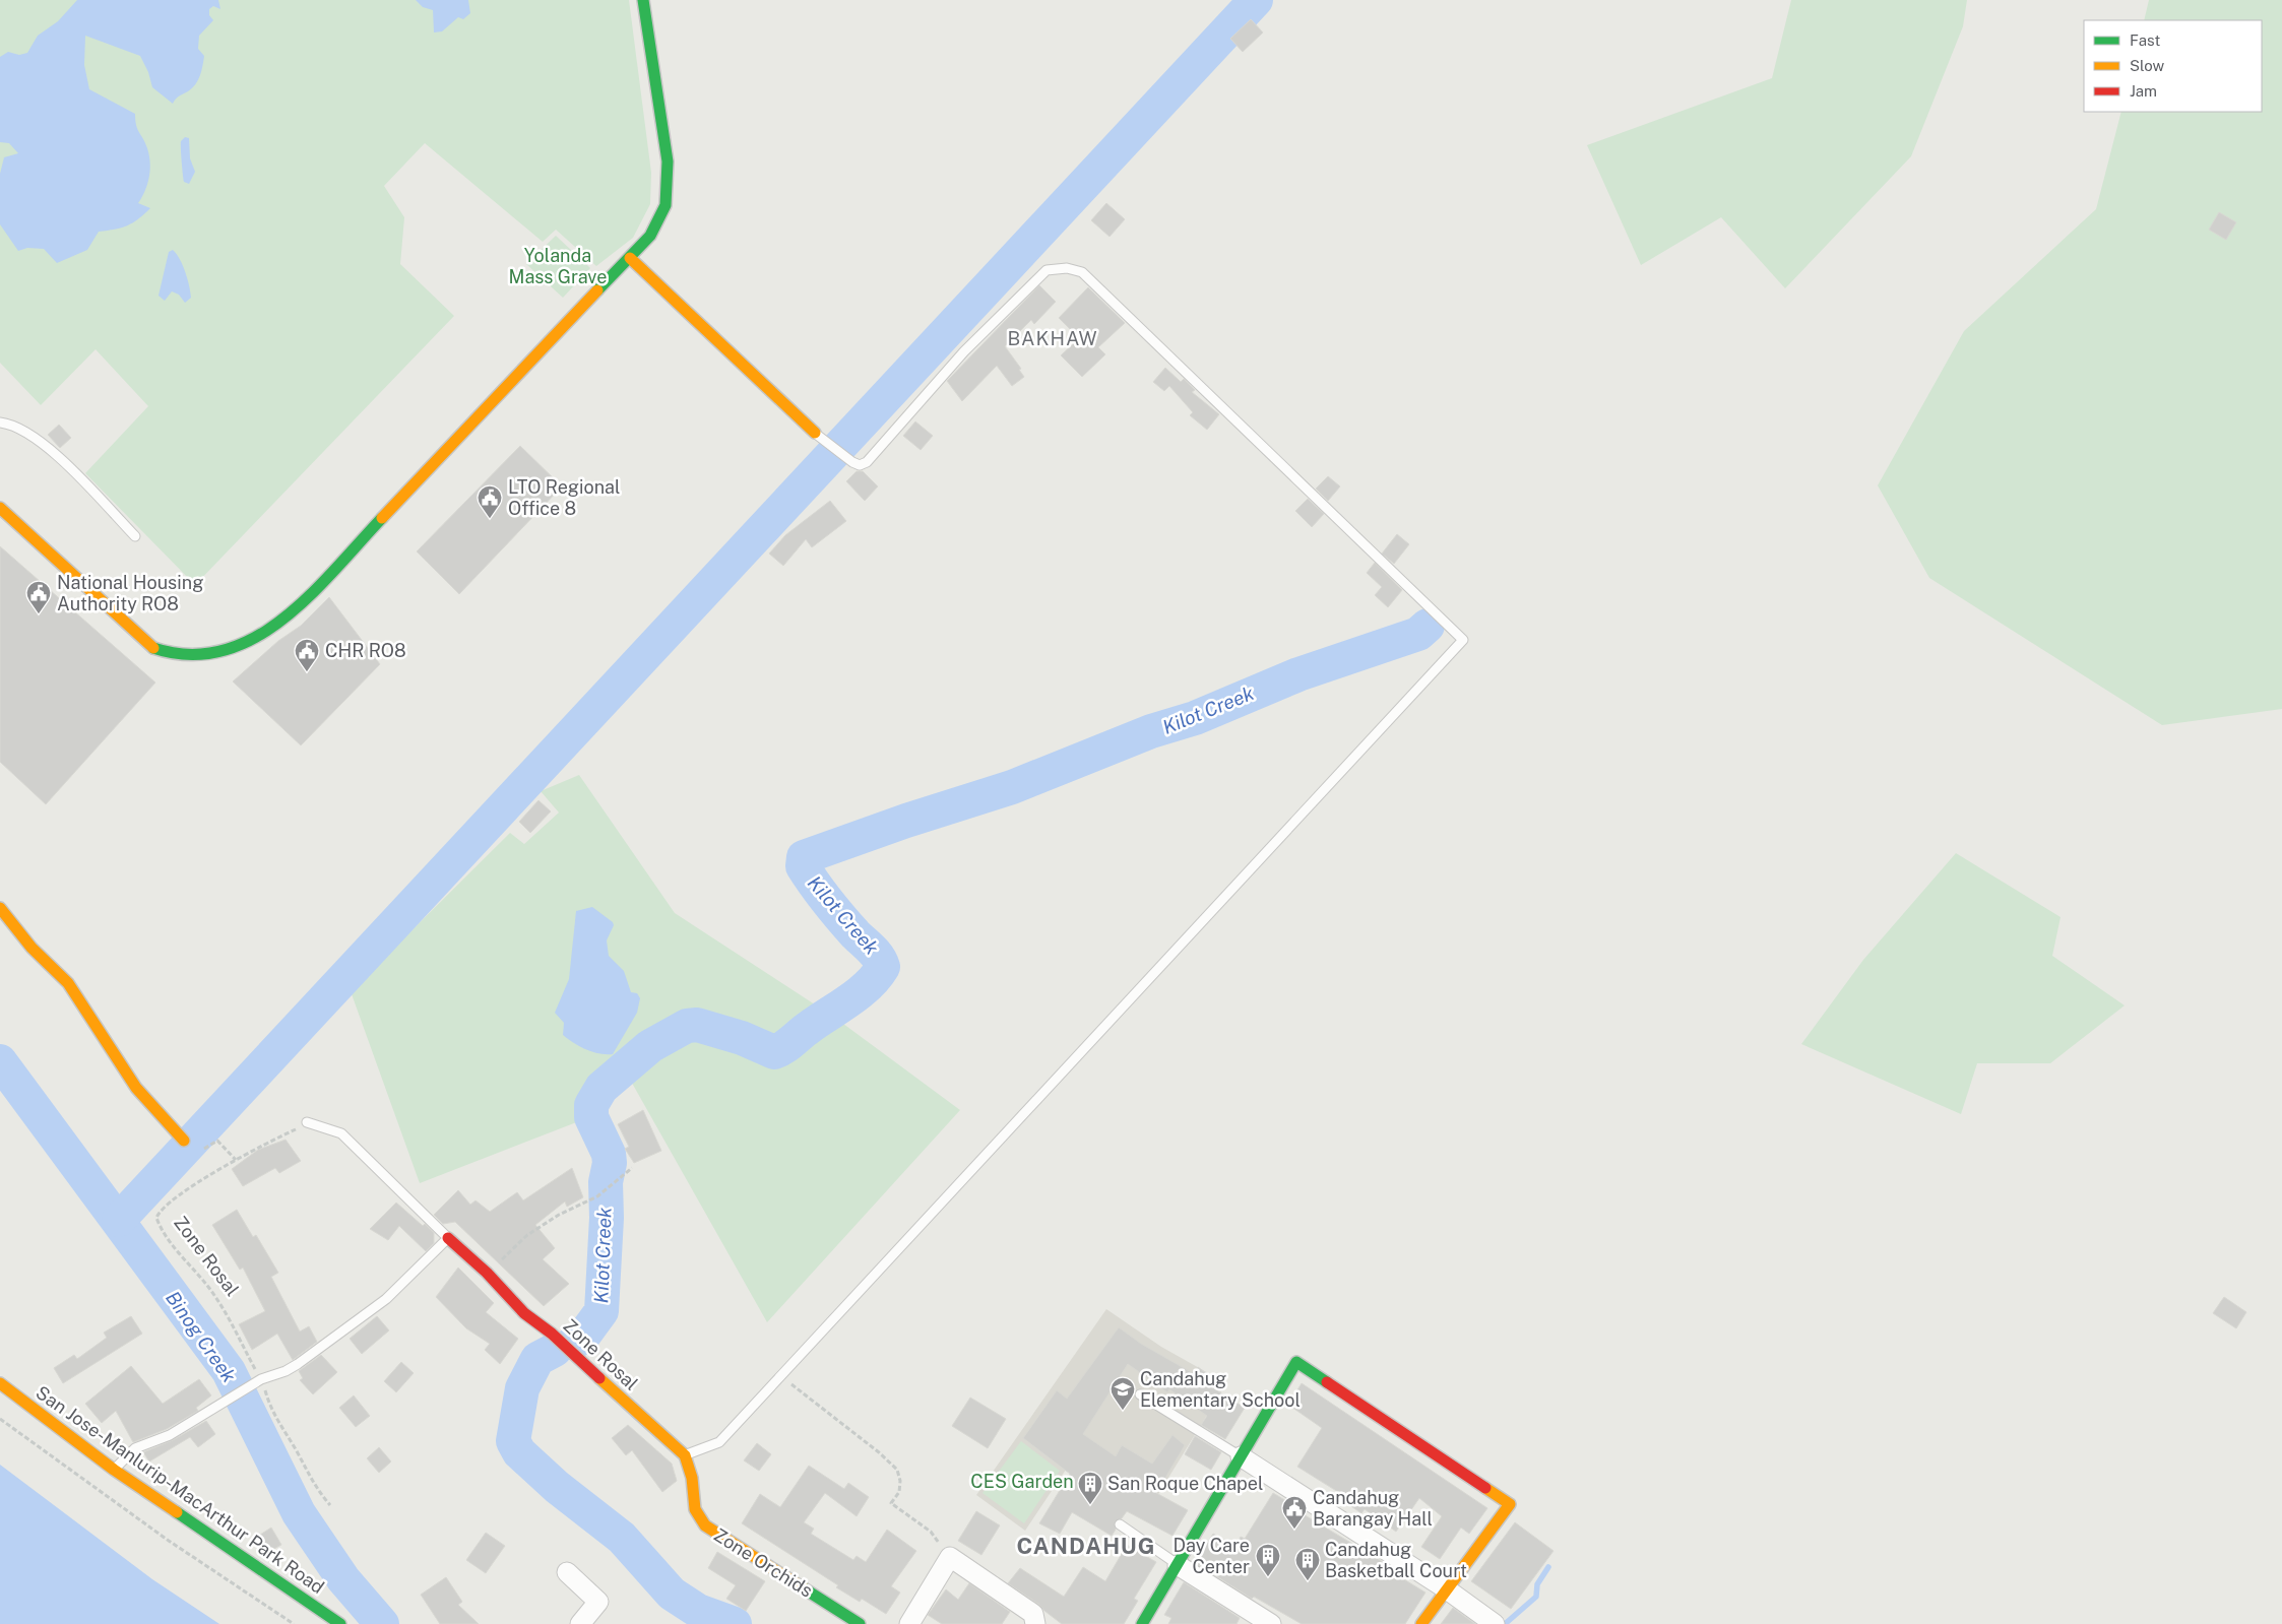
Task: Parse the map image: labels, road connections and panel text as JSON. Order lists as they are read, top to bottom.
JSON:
{
  "streets": {
    "street": ["Zone Rosal", "San Jose-Manlurip-MacArthur Park Road", "Zone Orchids"]
  },
  "crossings": [
    ["Zone Rosal", "Zone Orchids"]
  ],
  "districts": ["BAKHAW", "CANDAHUG"],
  "water": ["Kilot Creek", "Binog Creek"],
  "parks": ["Yolanda Mass Grave", "CES Garden"],
  "places": {
    "public building": [
      "LTO Regional Office 8",
      "National Housing Authority RO8",
      "CHR RO8",
      "Candahug Barangay Hall"
    ],
    "school or university": ["Candahug Elementary School"],
    "building": ["San Roque Chapel", "Day Care Center", "Candahug Basketball Court"]
  },
  "legend": ["Fast", "Slow", "Jam"]
}
